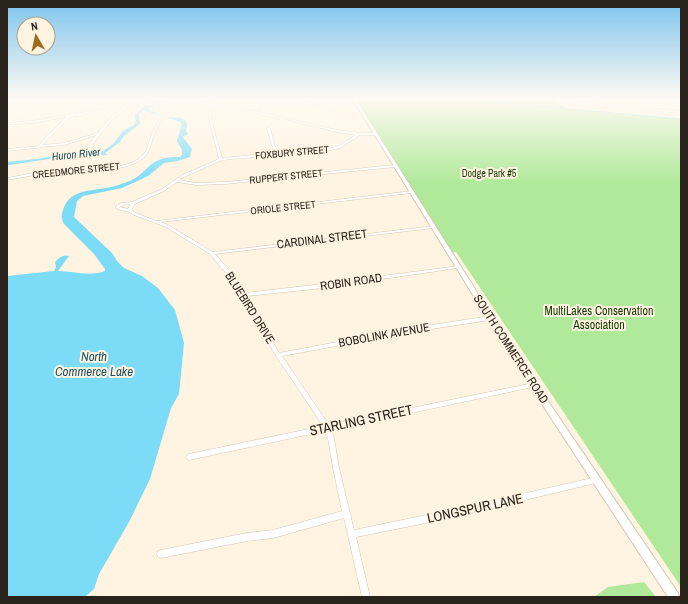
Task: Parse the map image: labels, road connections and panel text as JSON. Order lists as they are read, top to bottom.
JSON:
{
  "streets": {
    "street": [
      "FOXBURY STREET",
      "CREEDMORE STREET",
      "RUPPERT STREET",
      "ORIOLE STREET",
      "CARDINAL STREET",
      "ROBIN ROAD",
      "BLUEBIRD DRIVE",
      "BOBOLINK AVENUE",
      "SOUTH COMMERCE ROAD",
      "STARLING STREET",
      "LONGSPUR LANE"
    ]
  },
  "crossings": [
    ["RUPPERT STREET", "SOUTH COMMERCE ROAD"],
    ["ORIOLE STREET", "BLUEBIRD DRIVE"],
    ["ORIOLE STREET", "SOUTH COMMERCE ROAD"],
    ["CARDINAL STREET", "BLUEBIRD DRIVE"],
    ["CARDINAL STREET", "SOUTH COMMERCE ROAD"],
    ["ROBIN ROAD", "BLUEBIRD DRIVE"],
    ["ROBIN ROAD", "SOUTH COMMERCE ROAD"],
    ["BLUEBIRD DRIVE", "BOBOLINK AVENUE"],
    ["BLUEBIRD DRIVE", "STARLING STREET"],
    ["BLUEBIRD DRIVE", "LONGSPUR LANE"],
    ["BOBOLINK AVENUE", "SOUTH COMMERCE ROAD"],
    ["SOUTH COMMERCE ROAD", "STARLING STREET"],
    ["SOUTH COMMERCE ROAD", "LONGSPUR LANE"]
  ],
  "water": ["Huron River", "North Commerce Lake"],
  "parks": ["Dodge Park #5", "MultiLakes Conservation Association"],
  "north": "top"
}
